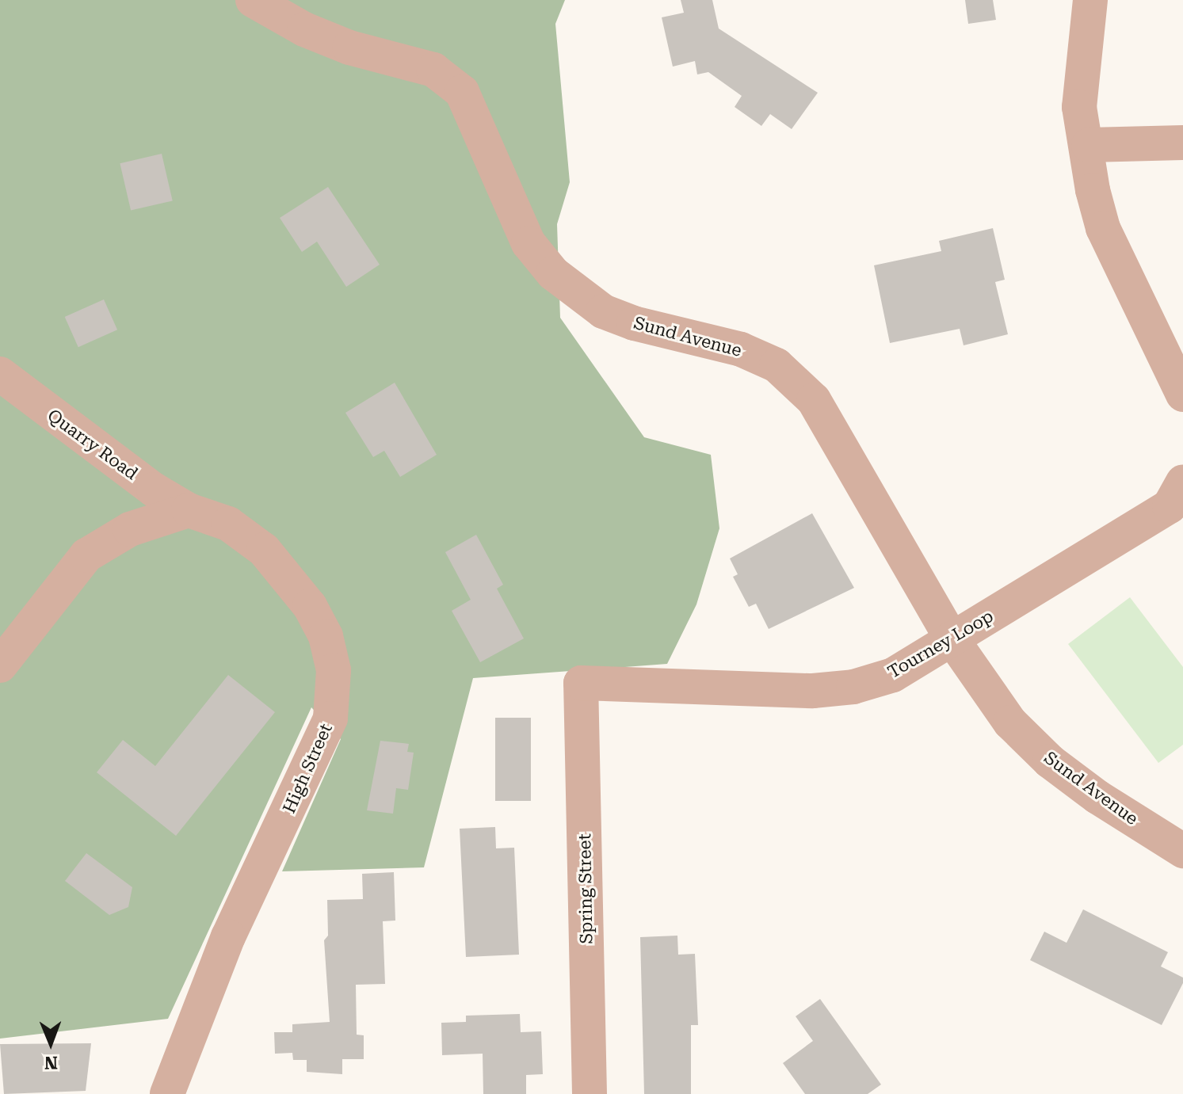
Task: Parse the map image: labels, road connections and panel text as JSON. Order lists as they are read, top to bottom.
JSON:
{
  "streets": {
    "street": [
      "Sund Avenue",
      "Quarry Road",
      "Tourney Loop",
      "High Street",
      "Spring Street"
    ]
  },
  "crossings": [
    ["Sund Avenue", "Tourney Loop"],
    ["Quarry Road", "High Street"],
    ["Tourney Loop", "Spring Street"]
  ],
  "north": "bottom"
}
